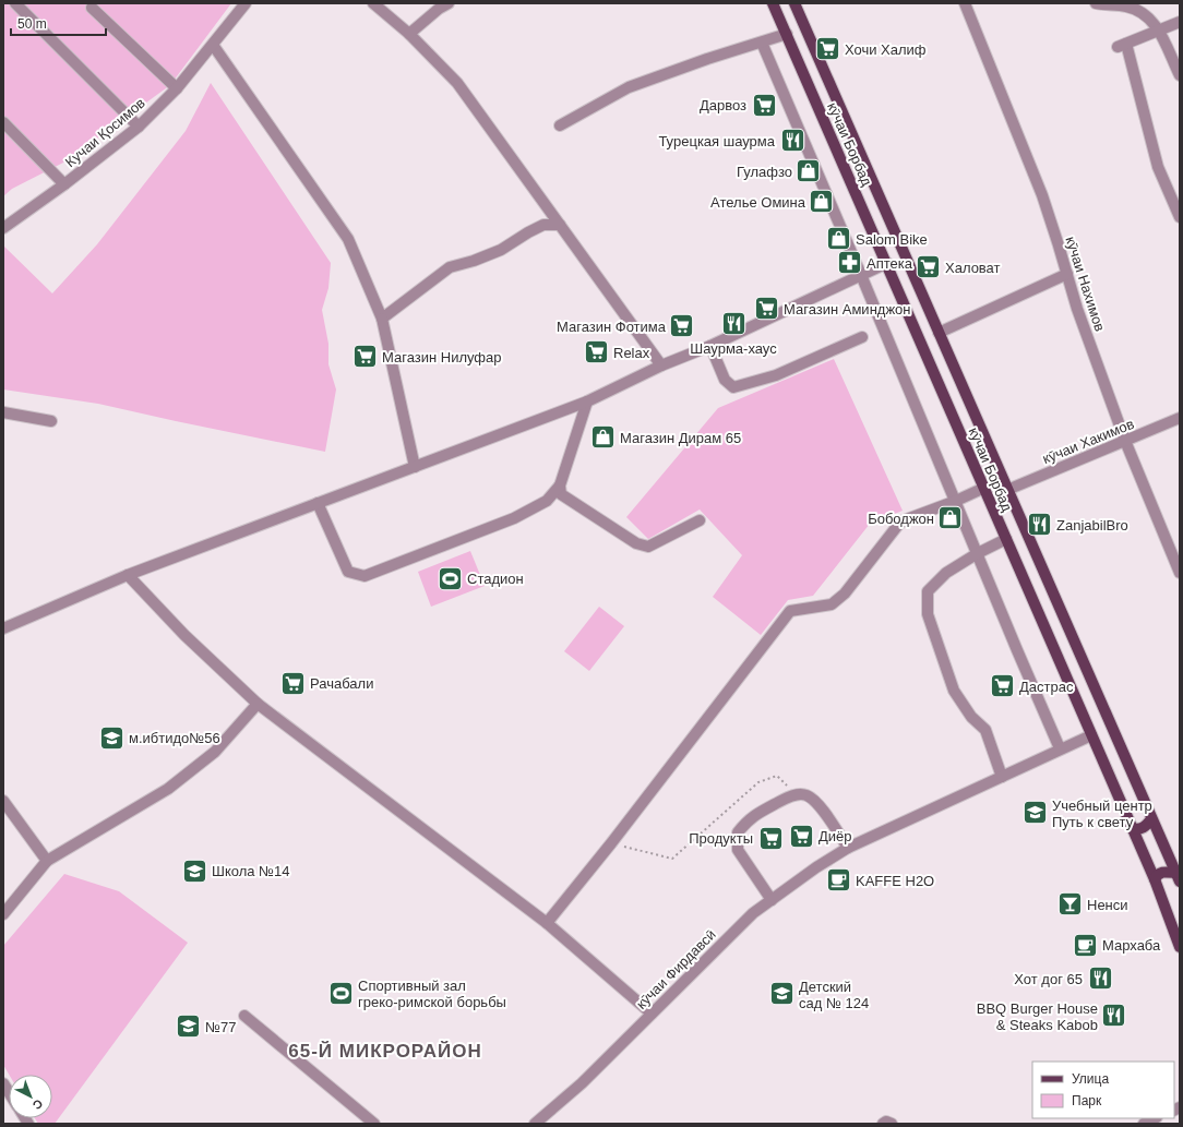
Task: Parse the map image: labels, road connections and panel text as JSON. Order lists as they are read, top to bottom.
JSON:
{
  "streets": {
    "main road": ["кӯчаи Борбад"],
    "street": [
      "Кучаи Қосимов",
      "кӯчаи Нахимов",
      "кӯчаи Хакимов",
      "кӯчаи Фирдавсӣ"
    ]
  },
  "crossings": [
    ["кӯчаи Борбад", "кӯчаи Хакимов"],
    ["кӯчаи Борбад", "кӯчаи Фирдавсӣ"],
    ["кӯчаи Нахимов", "кӯчаи Хакимов"]
  ],
  "districts": ["65-Й МИКРОРАЙОН"],
  "places": {
    "supermarket": [
      "Хочи Халиф",
      "Дарвоз",
      "Халоват",
      "Магазин Аминджон",
      "Магазин Фотима",
      "Relax",
      "Магазин Нилуфар",
      "Рачабали",
      "Дастрас",
      "Диëр",
      "Продукты"
    ],
    "restaurant": [
      "Турецкая шаурма",
      "Шаурма-хаус",
      "ZanjabilBro",
      "Хот дог 65",
      "BBQ Burger House & Steaks Kabob"
    ],
    "shop": [
      "Гулафзо",
      "Ателье Омина",
      "Salom Bike",
      "Магазин Дирам 65",
      "Бободжон"
    ],
    "pharmacy": ["Аптека"],
    "sports": ["Стадион", "Спортивный зал греко-римской борьбы"],
    "school or university": [
      "м.ибтидо№56",
      "Учебный центр Путь к свету",
      "Школа №14",
      "Детский сад № 124",
      "№77"
    ],
    "cafe": ["KAFFE H2O", "Мархаба"],
    "bar": ["Ненси"]
  },
  "legend": ["Улица", "Парк"],
  "scale_bar": "50 m",
  "north": "bottom right"
}
